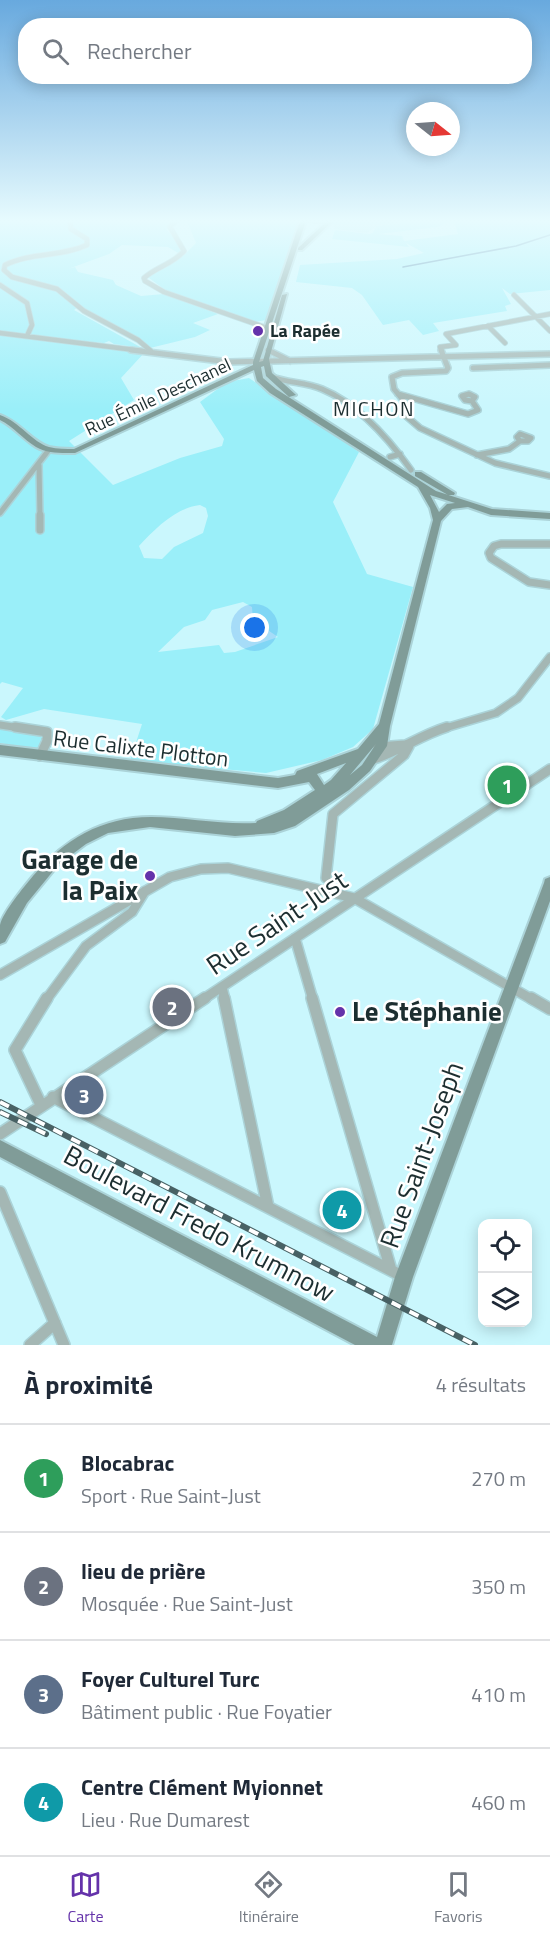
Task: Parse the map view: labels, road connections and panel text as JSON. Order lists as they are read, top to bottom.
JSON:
{
  "streets": {
    "main road": [
      "Rue Émile Deschanel",
      "Rue Calixte Plotton",
      "Rue Saint-Joseph",
      "Boulevard Fredo Krumnow"
    ],
    "street": ["Rue Saint-Just"]
  },
  "districts": ["MICHON"],
  "places": ["La Rapée", "Garage de la Paix", "Le Stéphanie"],
  "north": "right",
  "page": {
    "search": "Rechercher",
    "pins": [
      "1",
      "2",
      "3",
      "4"
    ],
    "heading": ["À proximité", "4 résultats"],
    "list": [
      {
        "mark": "1",
        "name": "Blocabrac",
        "note": "Sport · Rue Saint-Just",
        "value": "270 m"
      },
      {
        "mark": "2",
        "name": "lieu de prière",
        "note": "Mosquée · Rue Saint-Just",
        "value": "350 m"
      },
      {
        "mark": "3",
        "name": "Foyer Culturel Turc",
        "note": "Bâtiment public · Rue Foyatier",
        "value": "410 m"
      },
      {
        "mark": "4",
        "name": "Centre Clément Myionnet",
        "note": "Lieu · Rue Dumarest",
        "value": "460 m"
      }
    ],
    "nav": ["Carte", "Itinéraire", "Favoris"]
  }
}
